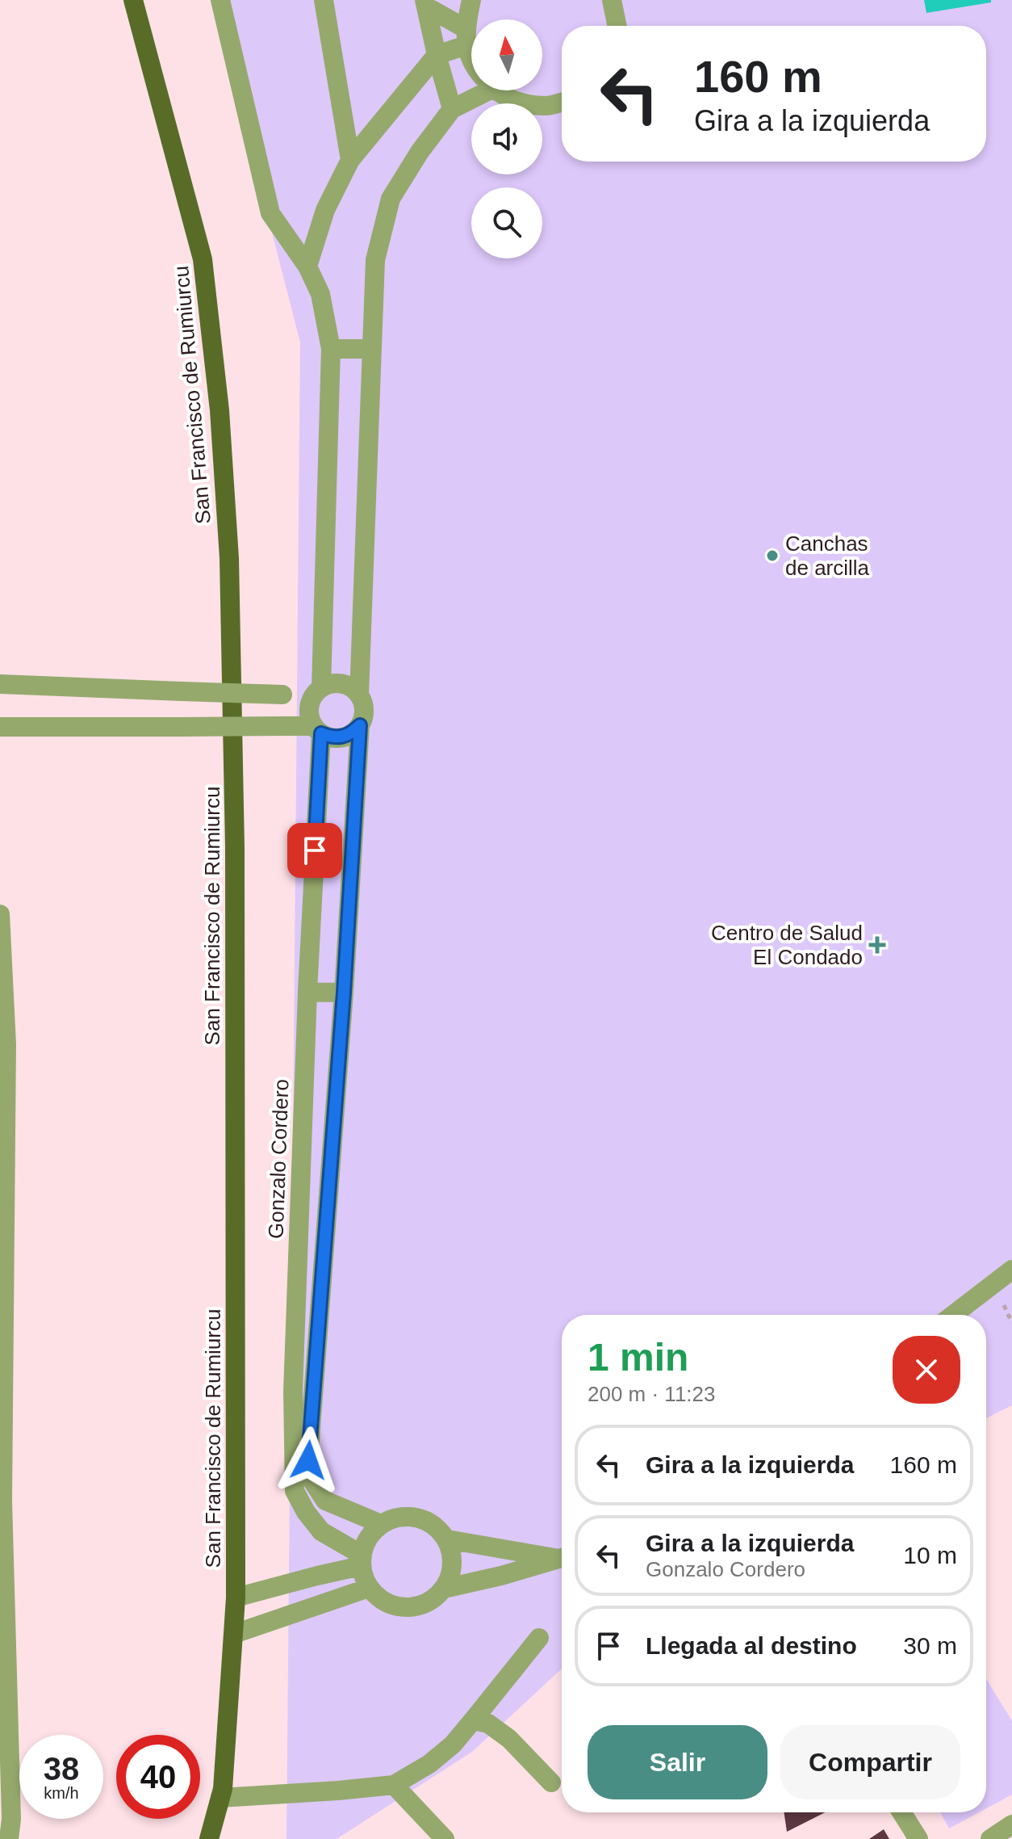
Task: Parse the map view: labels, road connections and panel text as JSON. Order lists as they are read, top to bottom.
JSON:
{
  "streets": {
    "main road": ["San Francisco de Rumiurcu"],
    "street": ["Gonzalo Cordero"]
  },
  "places": {
    "other": ["Canchas de arcilla"],
    "health": ["Centro de Salud El Condado"]
  },
  "north": "top",
  "page": {
    "turn": ["160 m", "Gira a la izquierda"],
    "heading": ["1 min", "200 m · 11:23"],
    "list": [
      {
        "name": "Gira a la izquierda",
        "value": "160 m"
      },
      {
        "name": "Gira a la izquierda",
        "note": "Gonzalo Cordero",
        "value": "10 m"
      },
      {
        "name": "Llegada al destino",
        "value": "30 m"
      }
    ],
    "buttons": ["Salir", "Compartir"],
    "speed": "38 km/h",
    "limit": "40"
  }
}
